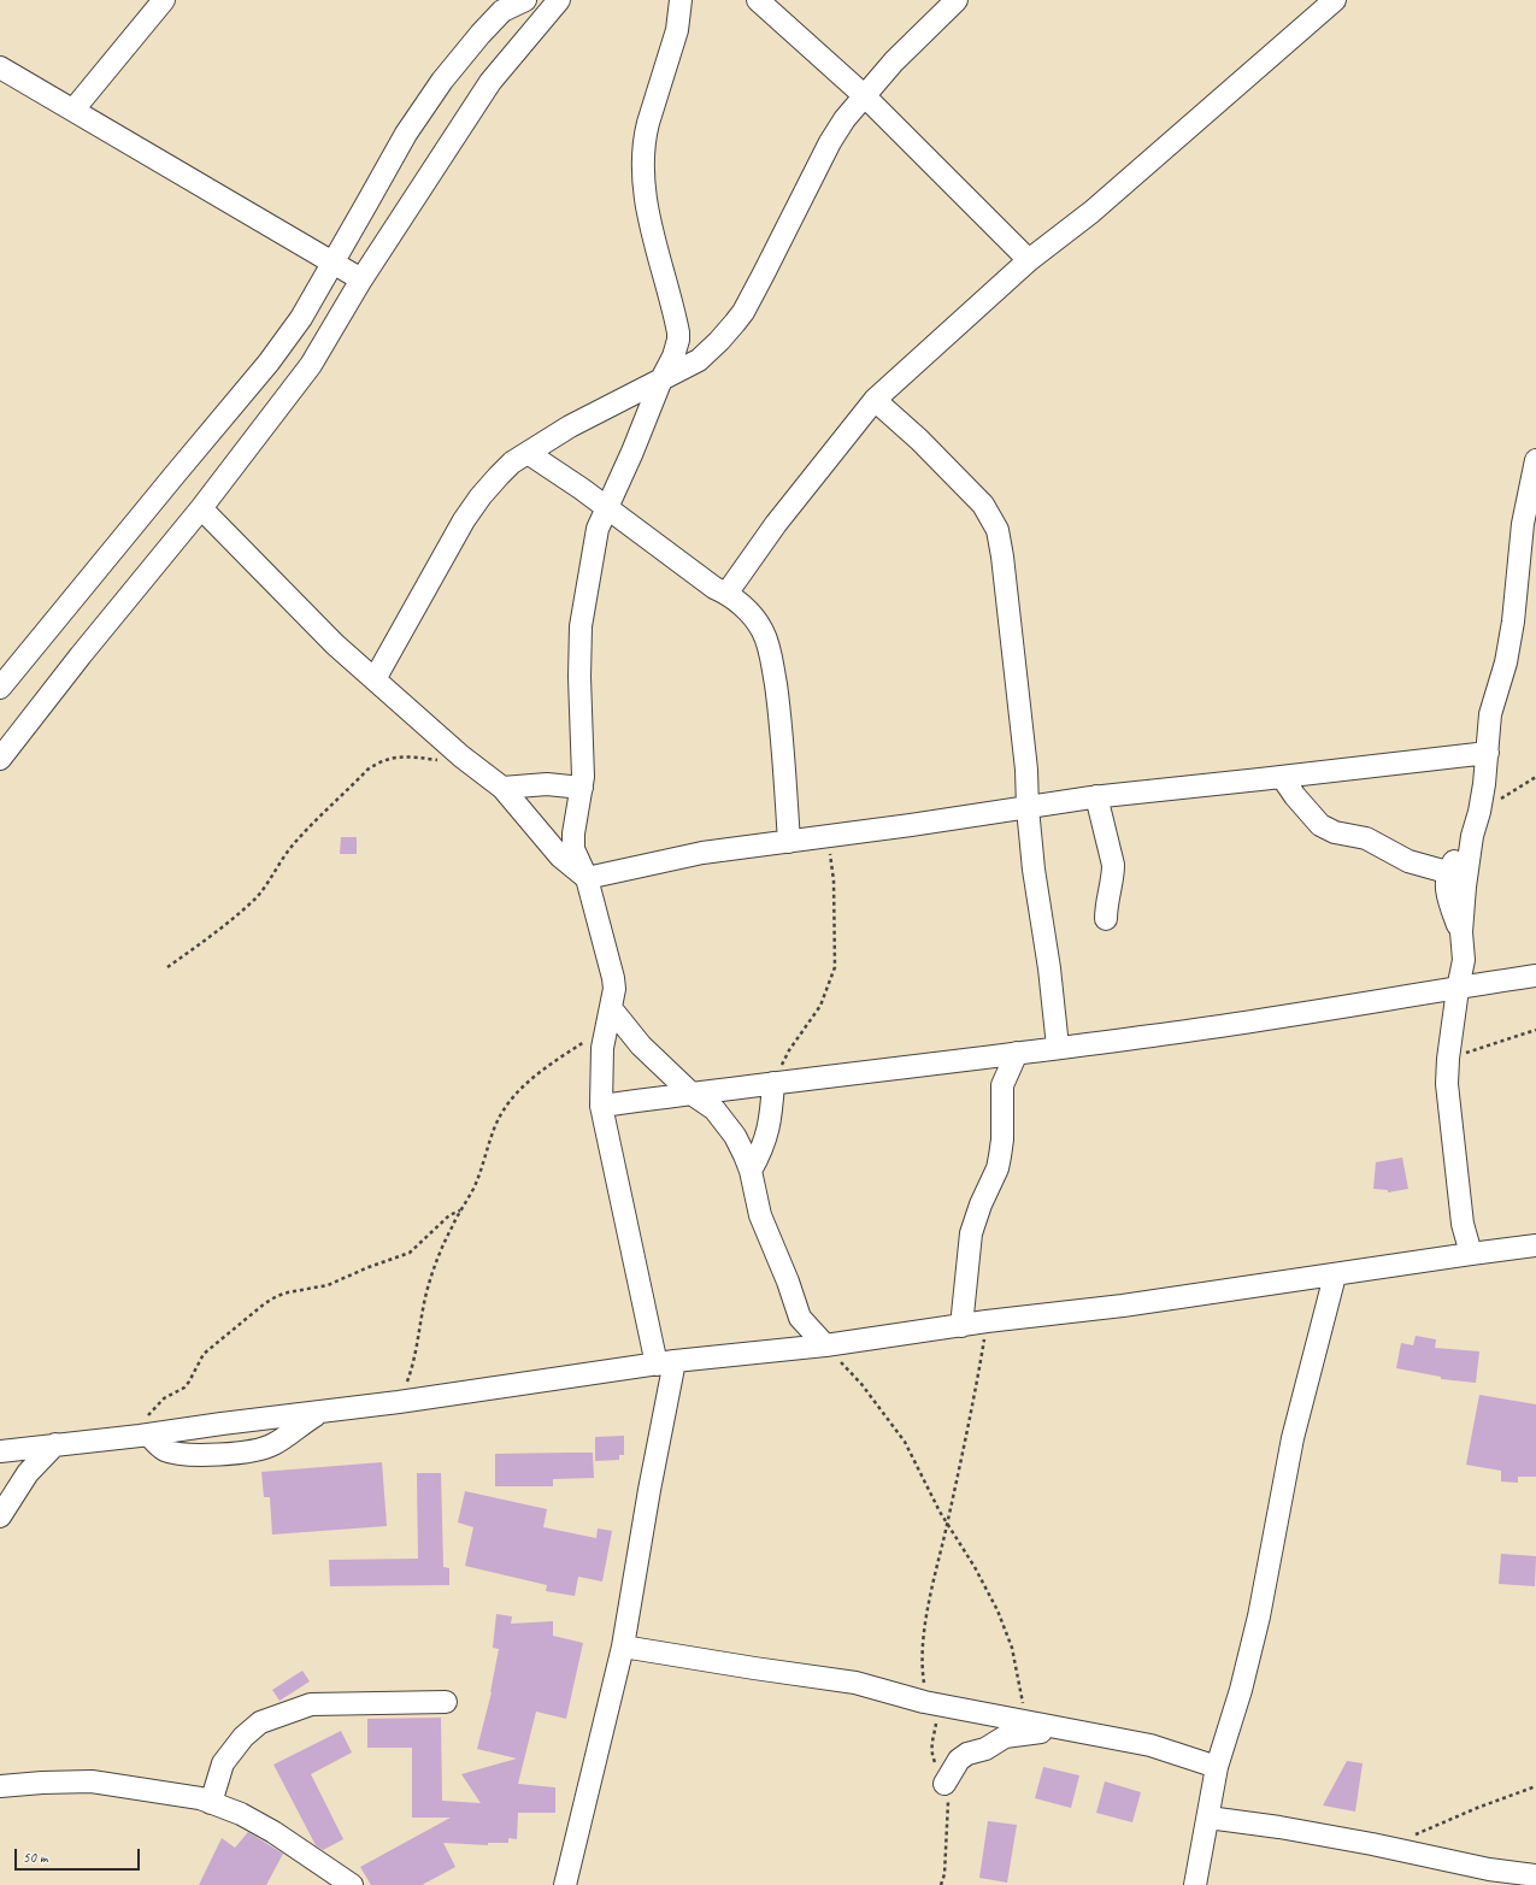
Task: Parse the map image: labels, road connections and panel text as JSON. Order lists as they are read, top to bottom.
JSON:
{
  "scale_bar": "50 m"
}
